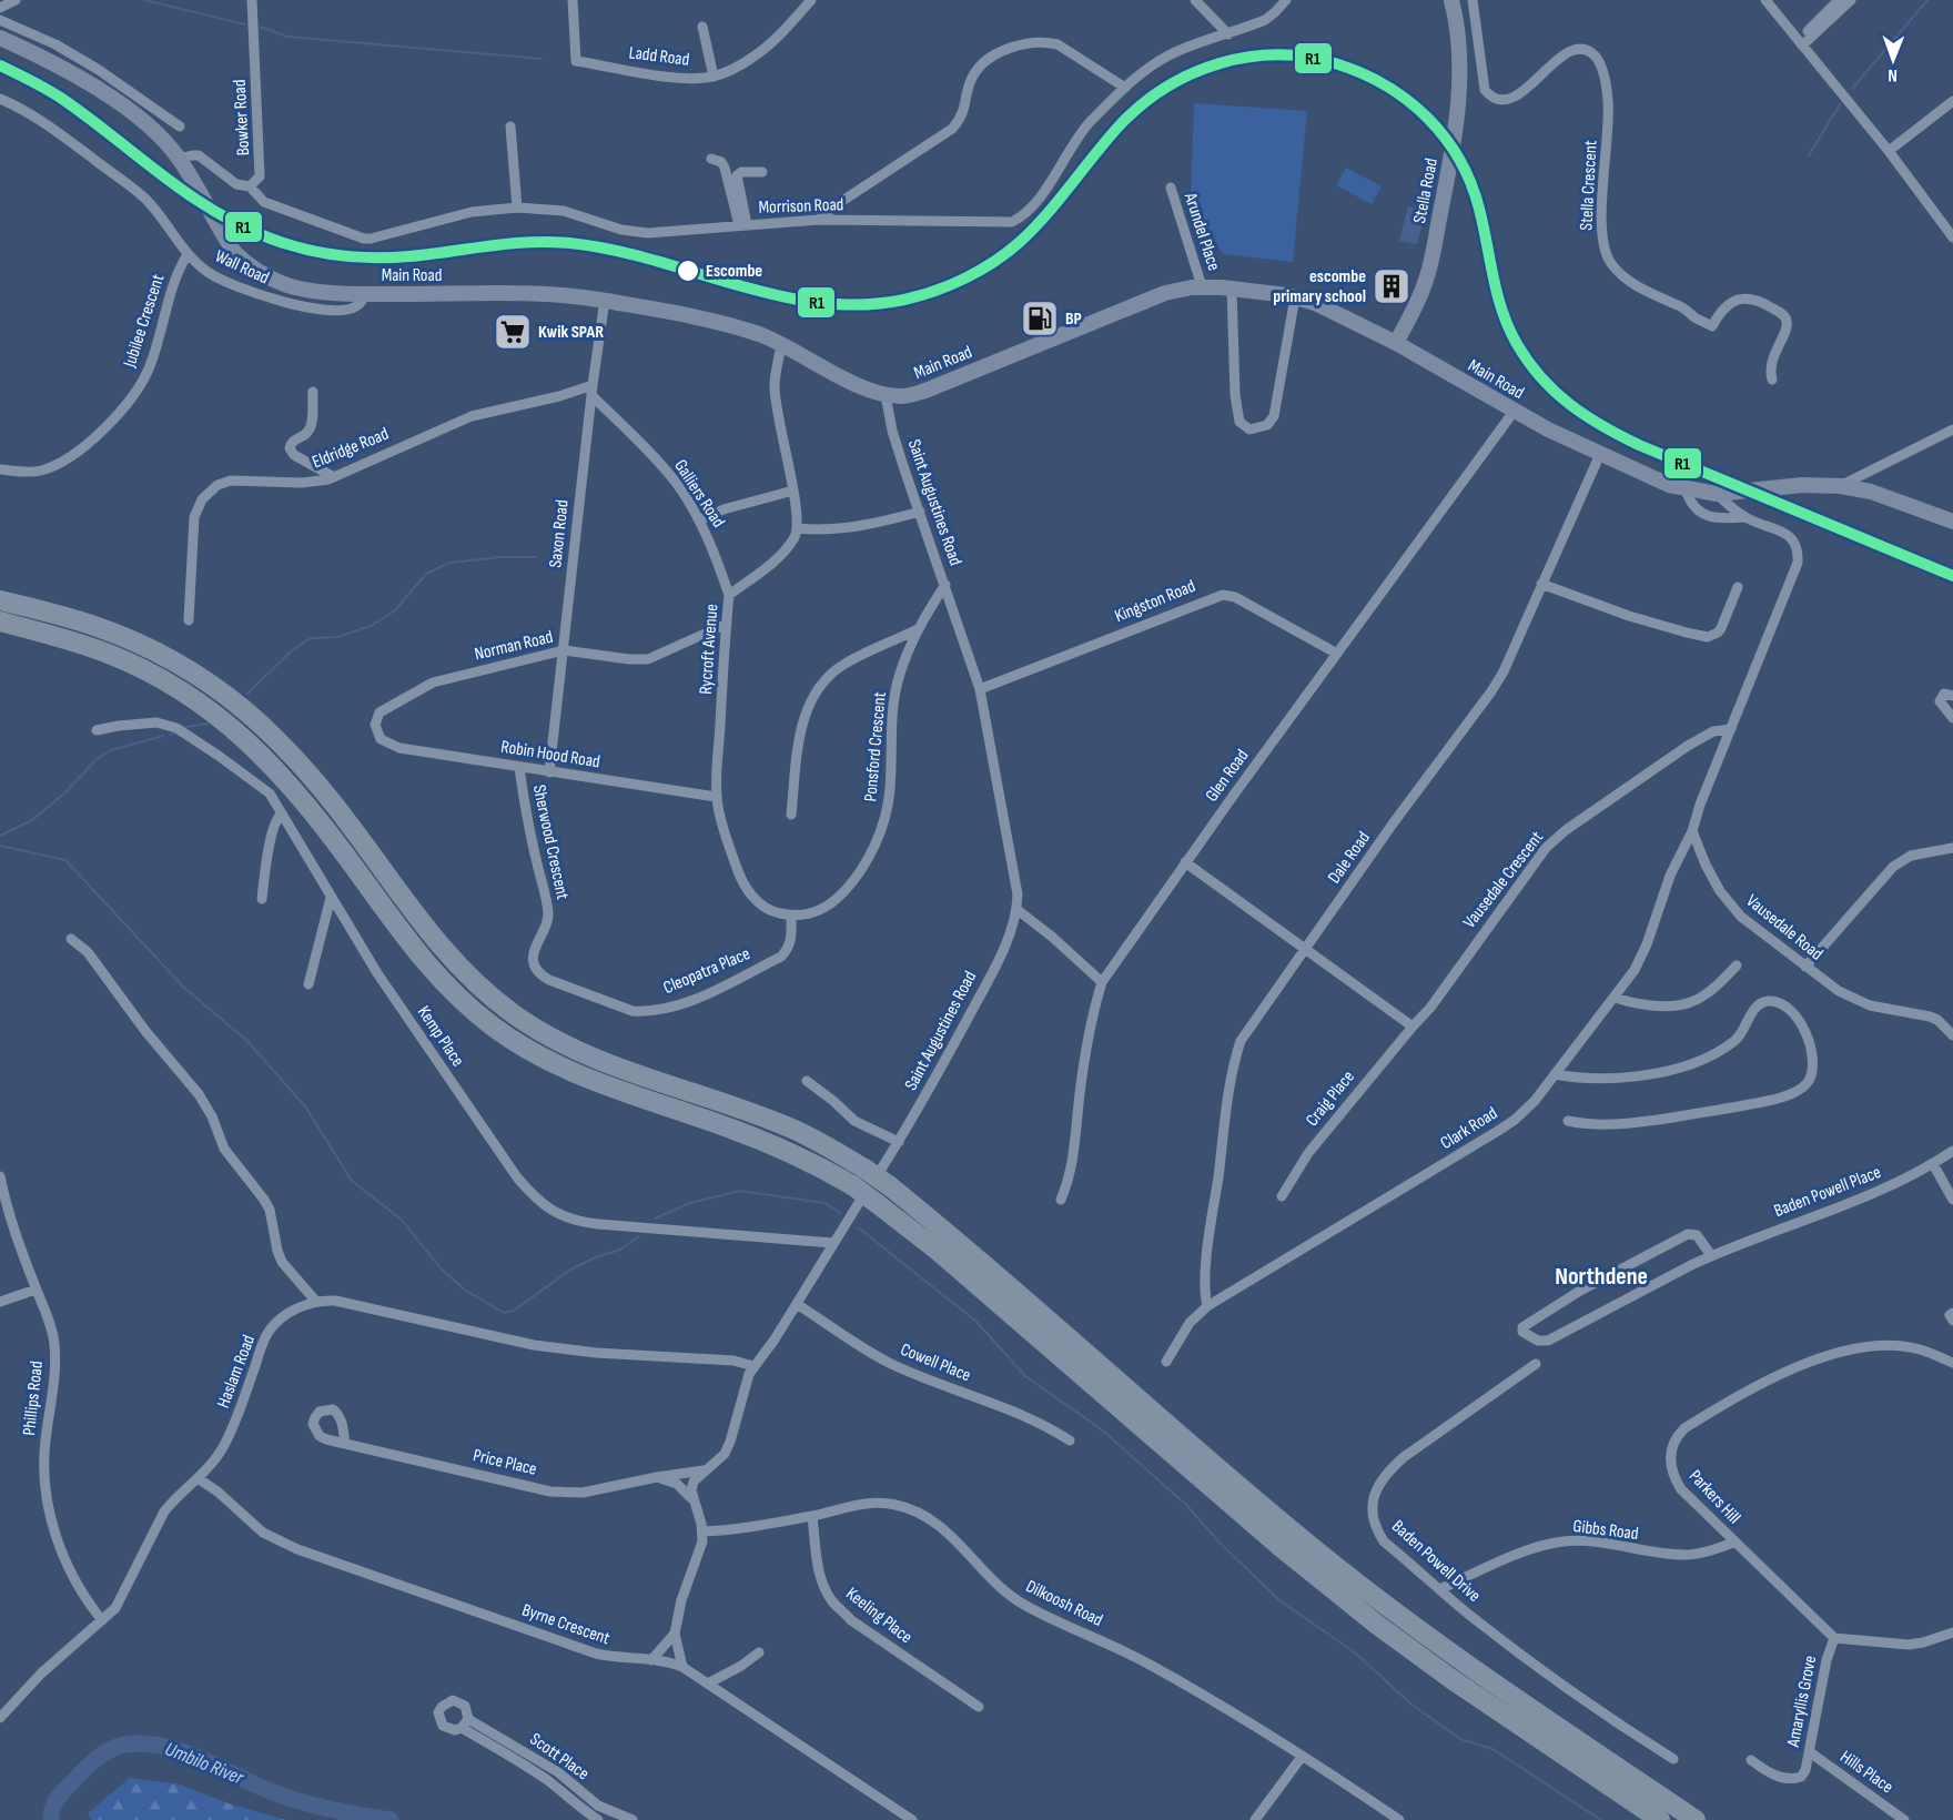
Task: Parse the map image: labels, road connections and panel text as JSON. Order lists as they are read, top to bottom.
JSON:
{
  "streets": {
    "main road": ["Stella Road", "Main Road"],
    "street": [
      "Ladd Road",
      "Bowker Road",
      "Stella Crescent",
      "Morrison Road",
      "Arundel Place",
      "Wall Road",
      "Jubilee Crescent",
      "Eldridge Road",
      "Galliers Road",
      "Saint Augustines Road",
      "Saxon Road",
      "Kingston Road",
      "Norman Road",
      "Rycroft Avenue",
      "Ponsford Crescent",
      "Robin Hood Road",
      "Glen Road",
      "Sherwood Crescent",
      "Dale Road",
      "Vausedale Crescent",
      "Vausedale Road",
      "Cleopatra Place",
      "Kemp Place",
      "Craig Place",
      "Clark Road",
      "Baden Powell Place",
      "Cowell Place",
      "Haslam Road",
      "Phillips Road",
      "Price Place",
      "Parkers Hill",
      "Gibbs Road",
      "Baden Powell Drive",
      "Dilkoosh Road",
      "Keeling Place",
      "Byrne Crescent",
      "Amaryllis Grove",
      "Scott Place",
      "Hills Place"
    ]
  },
  "crossings": [
    ["Bowker Road", "Morrison Road"],
    ["Bowker Road", "Main Road"],
    ["Stella Road", "Main Road"],
    ["Arundel Place", "Main Road"],
    ["Wall Road", "Main Road"],
    ["Wall Road", "Jubilee Crescent"],
    ["Main Road", "Saint Augustines Road"],
    ["Main Road", "Saxon Road"],
    ["Main Road", "Glen Road"],
    ["Main Road", "Dale Road"],
    ["Eldridge Road", "Galliers Road"],
    ["Eldridge Road", "Saxon Road"],
    ["Galliers Road", "Saxon Road"],
    ["Galliers Road", "Rycroft Avenue"],
    ["Saint Augustines Road", "Kingston Road"],
    ["Saint Augustines Road", "Ponsford Crescent"],
    ["Saint Augustines Road", "Kemp Place"],
    ["Saint Augustines Road", "Cowell Place"],
    ["Saint Augustines Road", "Price Place"],
    ["Saxon Road", "Norman Road"],
    ["Saxon Road", "Robin Hood Road"],
    ["Kingston Road", "Glen Road"],
    ["Norman Road", "Rycroft Avenue"],
    ["Norman Road", "Robin Hood Road"],
    ["Rycroft Avenue", "Ponsford Crescent"],
    ["Rycroft Avenue", "Robin Hood Road"],
    ["Rycroft Avenue", "Cleopatra Place"],
    ["Ponsford Crescent", "Cleopatra Place"],
    ["Robin Hood Road", "Sherwood Crescent"],
    ["Sherwood Crescent", "Cleopatra Place"],
    ["Dale Road", "Clark Road"],
    ["Vausedale Crescent", "Craig Place"],
    ["Vausedale Road", "Clark Road"],
    ["Haslam Road", "Phillips Road"],
    ["Haslam Road", "Byrne Crescent"],
    ["Parkers Hill", "Gibbs Road"],
    ["Parkers Hill", "Amaryllis Grove"],
    ["Gibbs Road", "Baden Powell Drive"],
    ["Dilkoosh Road", "Keeling Place"],
    ["Amaryllis Grove", "Hills Place"]
  ],
  "districts": ["Northdene"],
  "water": ["Umbilo River"],
  "places": {
    "other": ["Escombe"],
    "building": ["escombe primary school"],
    "fuel station": ["BP"],
    "supermarket": ["Kwik SPAR"]
  },
  "lines": ["transit line R1"],
  "north": "bottom"
}
